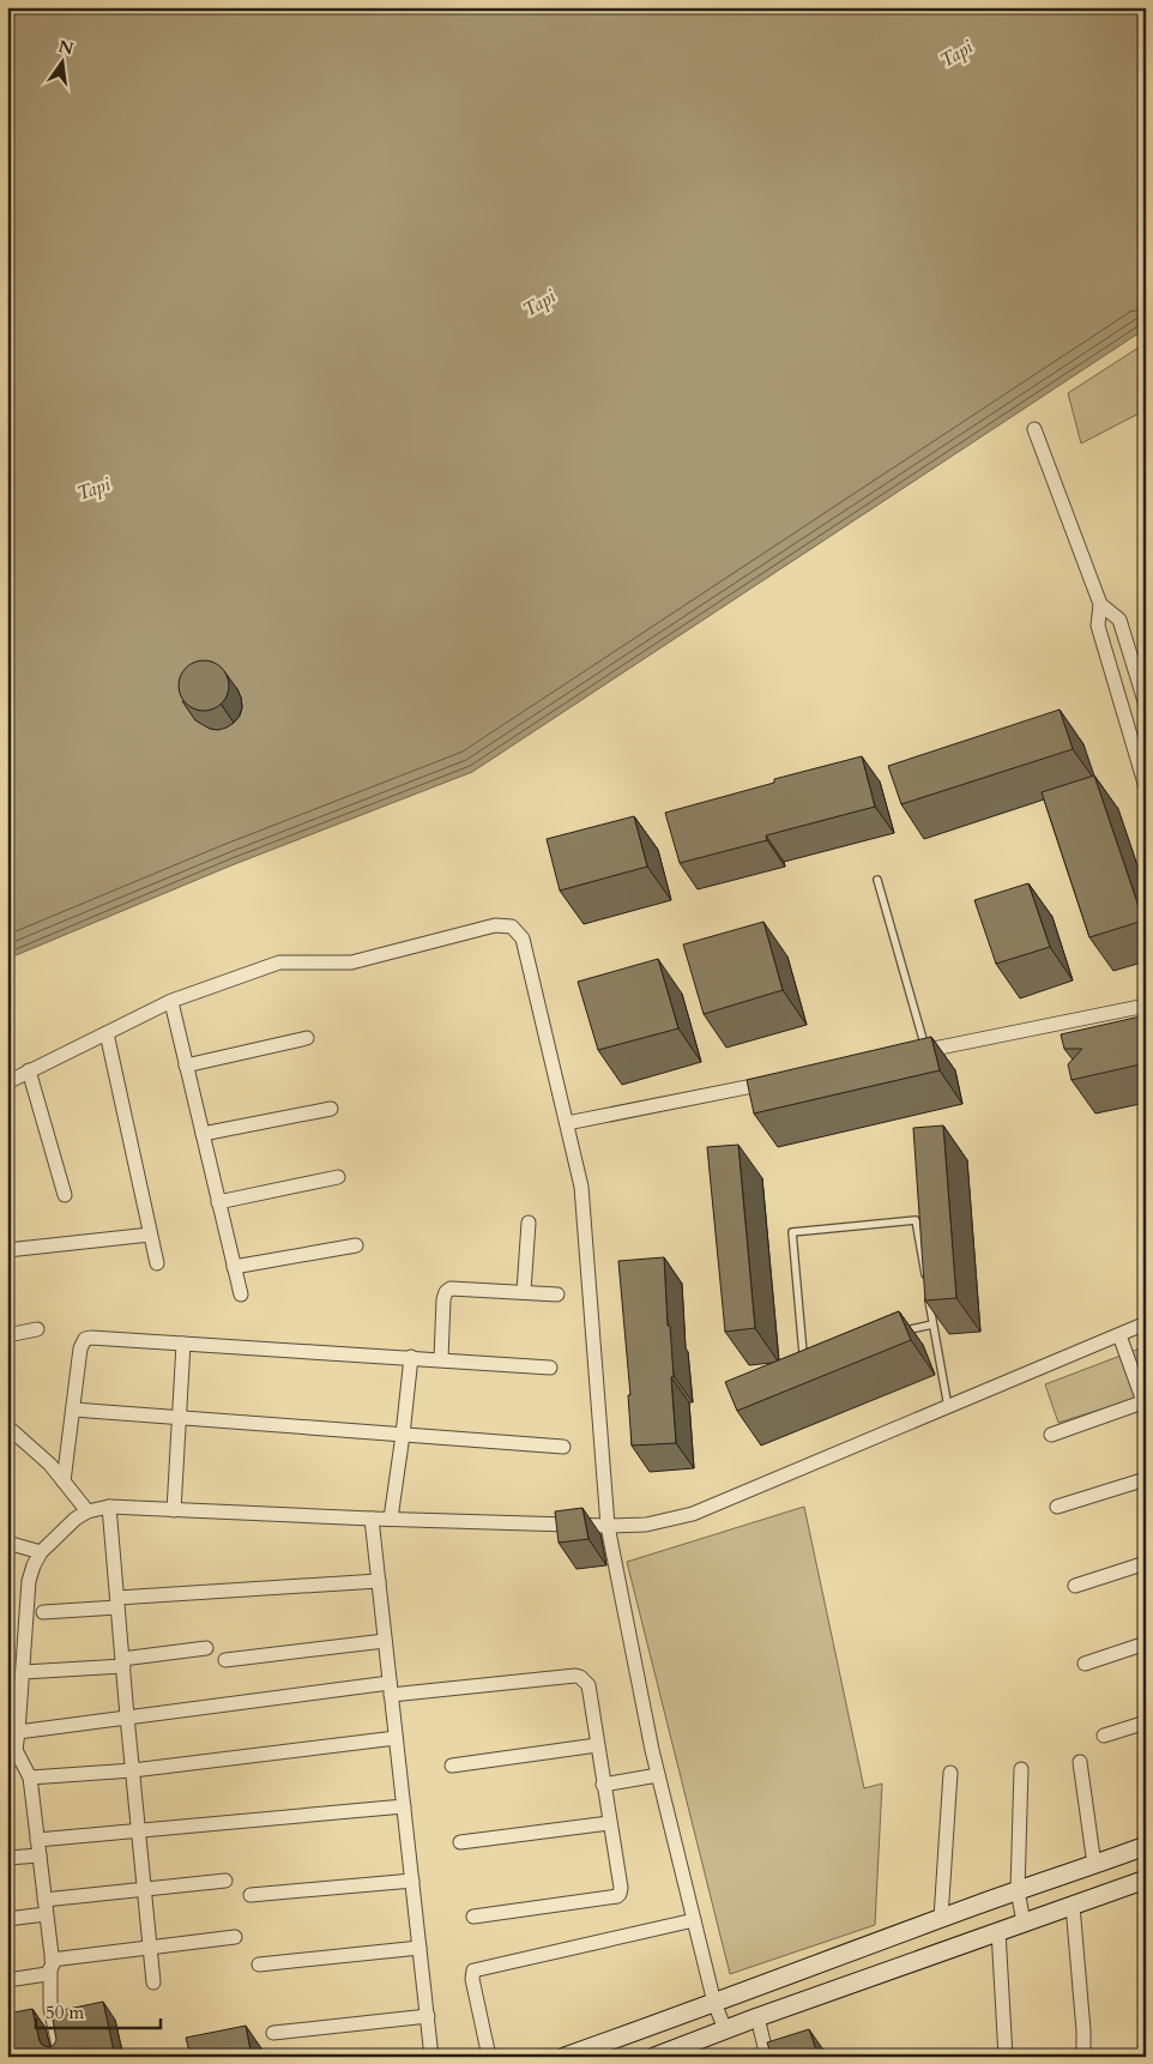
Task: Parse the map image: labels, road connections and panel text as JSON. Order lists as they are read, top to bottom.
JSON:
{
  "water": ["Tapi"],
  "scale_bar": "50 m",
  "north": "top"
}
